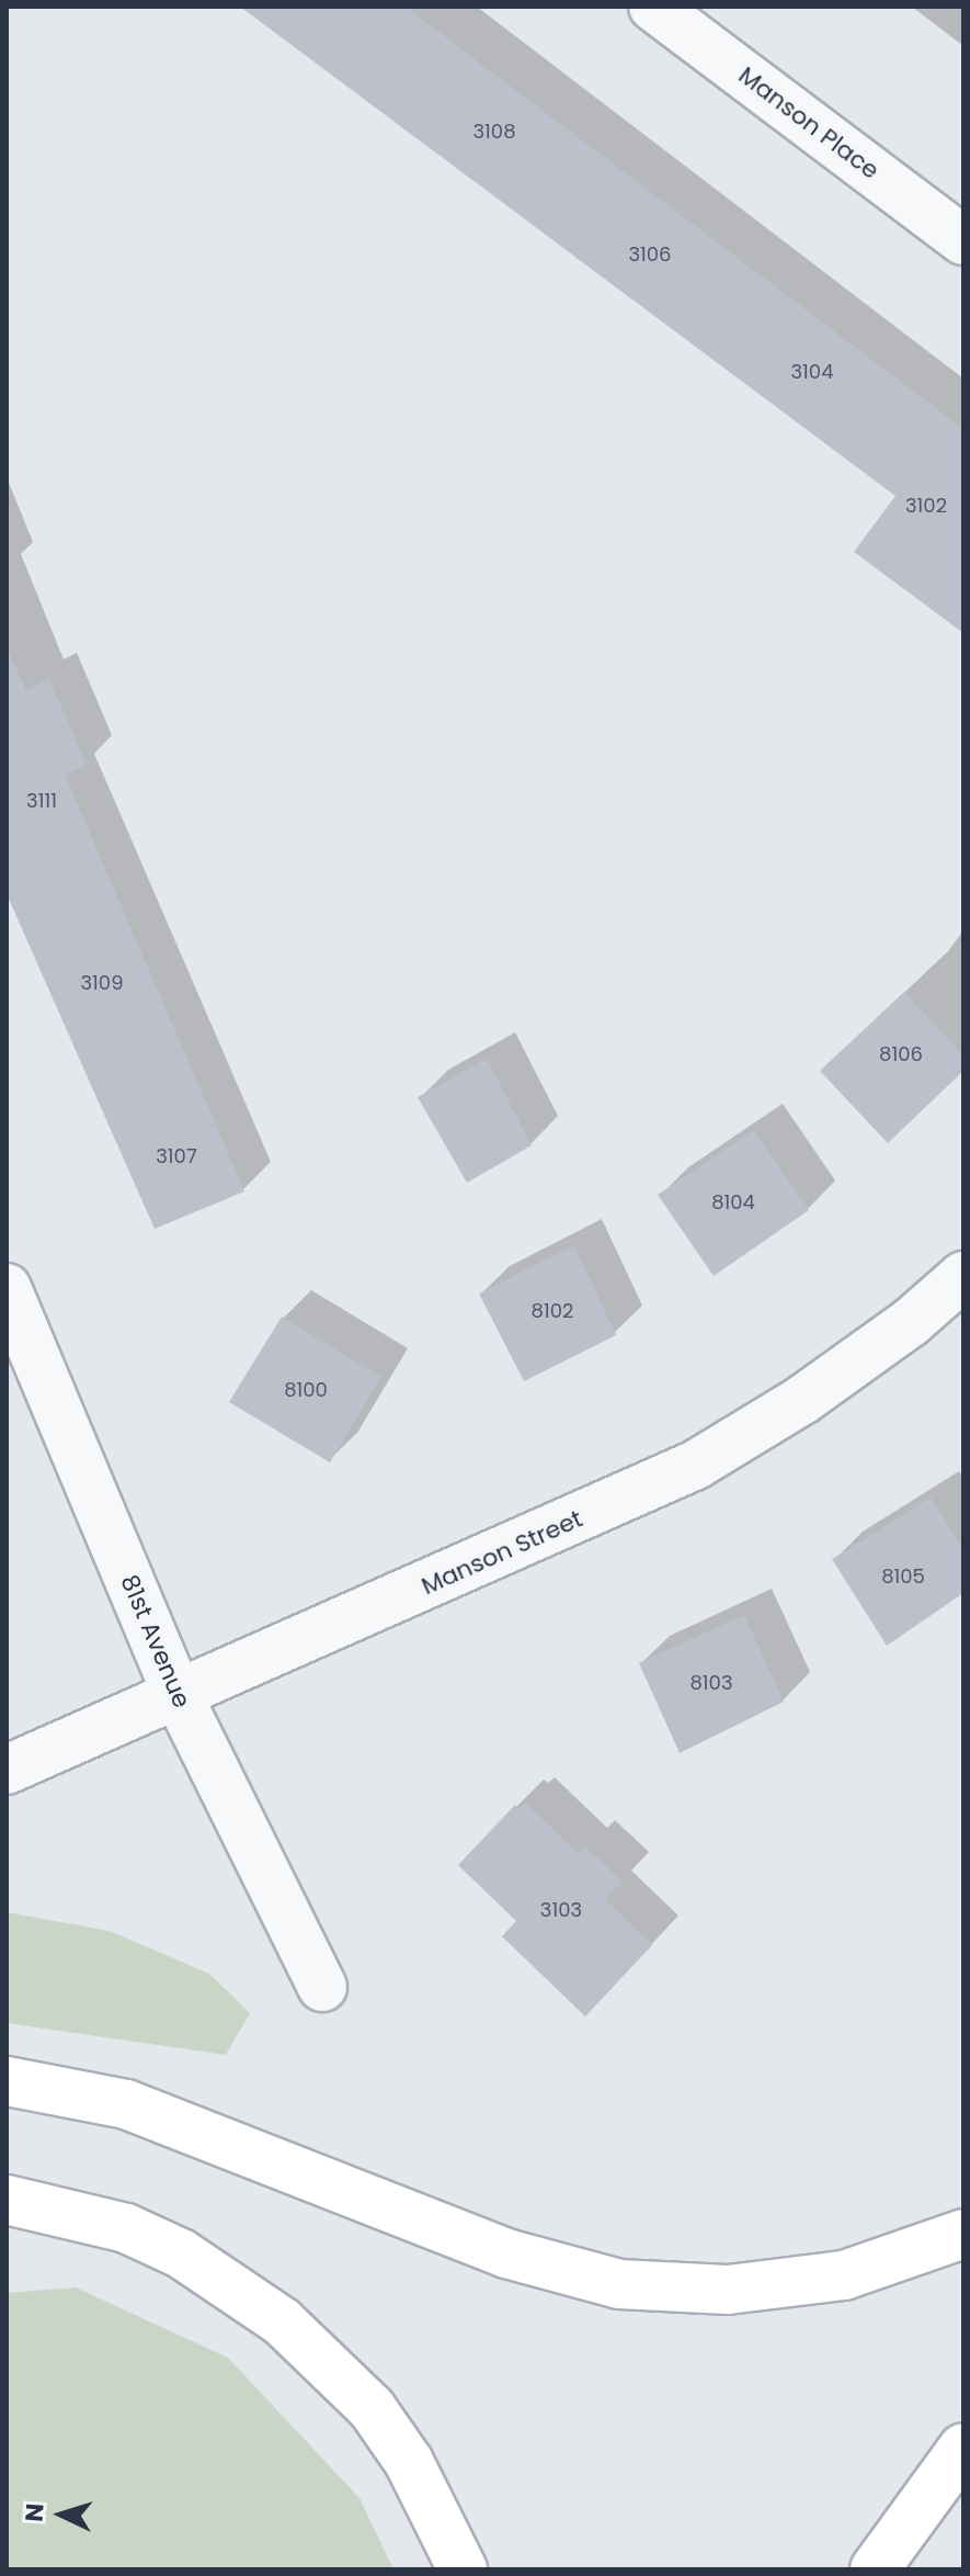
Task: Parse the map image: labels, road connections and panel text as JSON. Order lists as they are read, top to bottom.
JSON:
{
  "streets": {
    "street": ["Manson Place", "Manson Street", "81st Avenue"]
  },
  "crossings": [
    ["Manson Street", "81st Avenue"]
  ],
  "house_numbers": [
    "3108",
    "3106",
    "3104",
    "3102",
    "3111",
    "3109",
    "8106",
    "3107",
    "8104",
    "8102",
    "8100",
    "8105",
    "8103",
    "3103"
  ],
  "north": "left"
}
